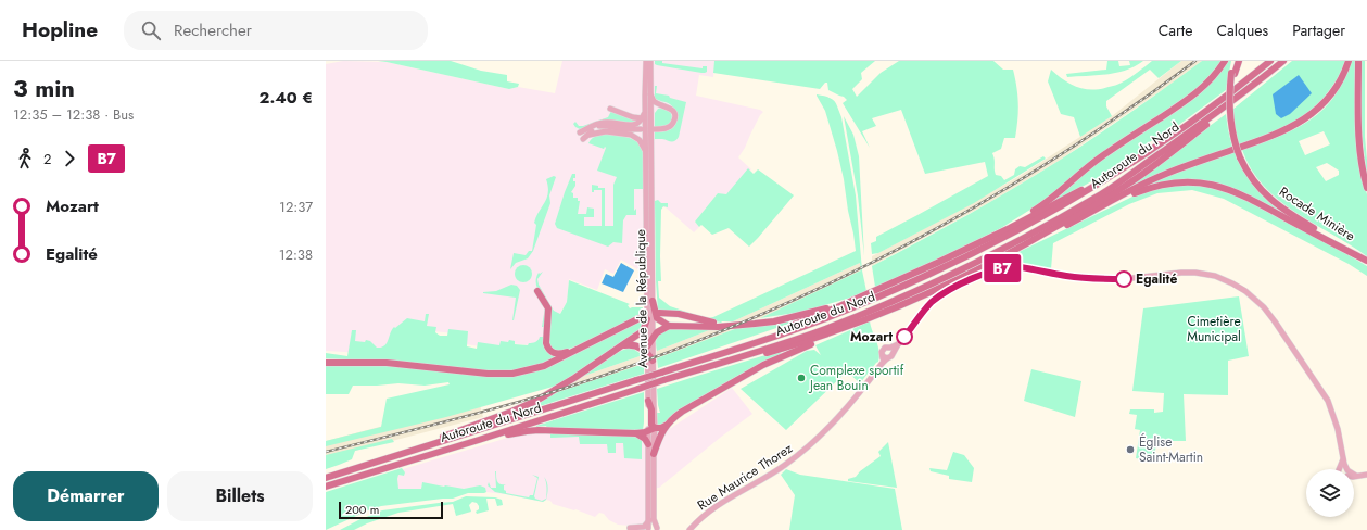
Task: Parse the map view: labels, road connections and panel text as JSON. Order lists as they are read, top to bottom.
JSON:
{
  "streets": {
    "highway": ["Autoroute du Nord", "Rocade Minière"],
    "main road": ["Avenue de la République", "Rue Maurice Thorez"]
  },
  "parks": ["Cimetière Municipal"],
  "places": [
    "Egalité",
    "Mozart",
    "Complexe sportif Jean Bouin",
    "Église Saint-Martin"
  ],
  "lines": ["bus line B7"],
  "scale_bar": "200 m",
  "page": {
    "header": "Hopline",
    "search": "Rechercher",
    "nav": ["Carte", "Calques", "Partager"],
    "heading": ["3 min", "12:35 – 12:38 · Bus", "2.40 €"],
    "on_map": "B7",
    "legs": ["2", "B7"],
    "list": [
      {
        "name": "Mozart",
        "value": "12:37"
      },
      {
        "name": "Egalité",
        "value": "12:38"
      }
    ],
    "buttons": ["Démarrer", "Billets"],
    "scale": "200 m"
  }
}
